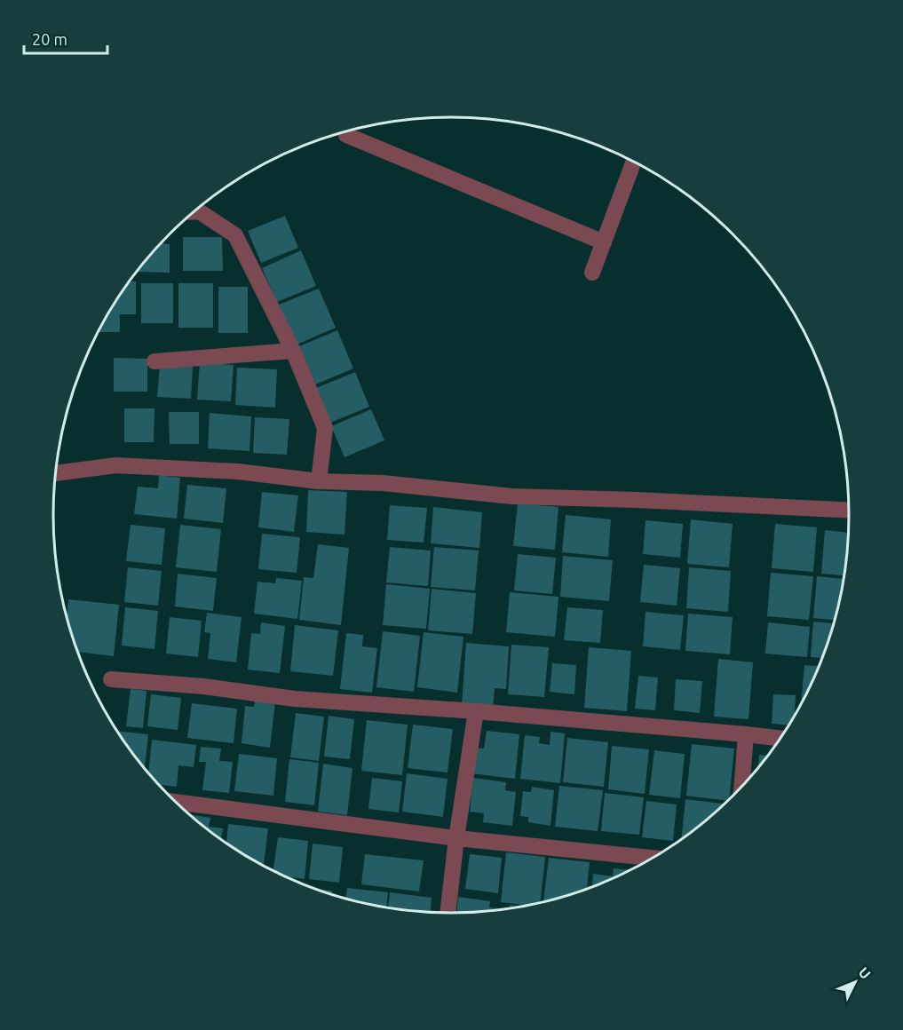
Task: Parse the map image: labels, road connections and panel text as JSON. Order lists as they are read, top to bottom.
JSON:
{
  "scale_bar": "20 m",
  "north": "top right"
}
